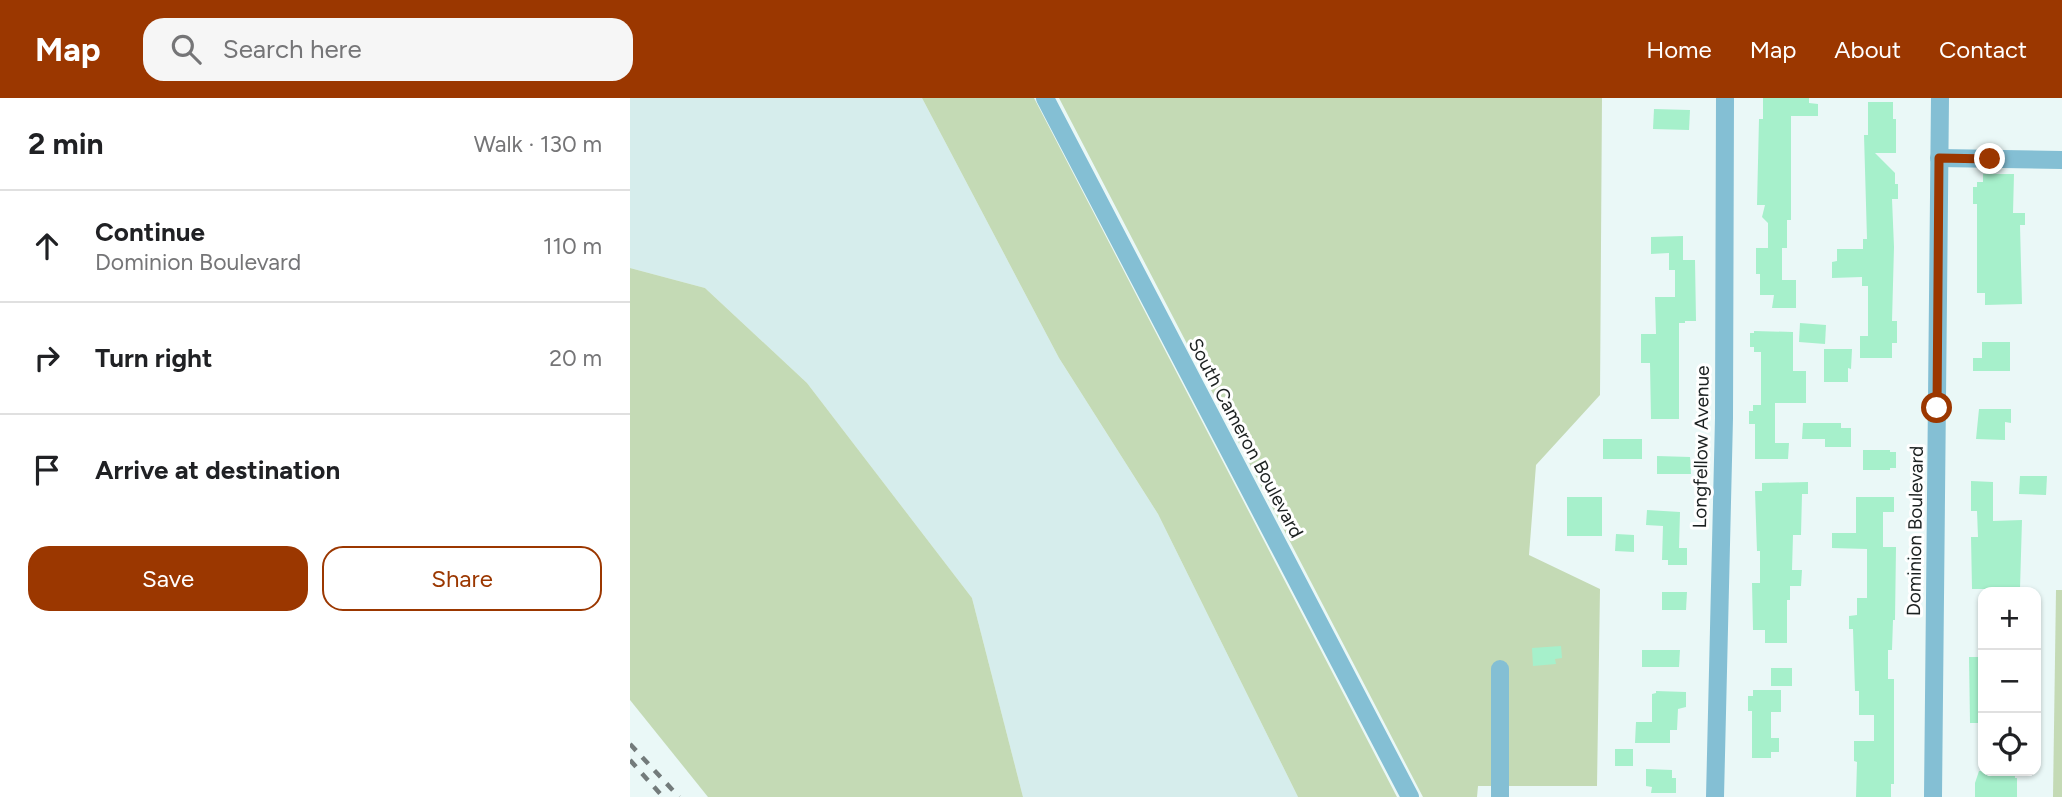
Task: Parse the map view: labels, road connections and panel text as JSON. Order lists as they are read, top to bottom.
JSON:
{
  "streets": {
    "street": ["South Cameron Boulevard", "Longfellow Avenue", "Dominion Boulevard"]
  },
  "page": {
    "header": "Map",
    "search": "Search here",
    "nav": [
      "Home",
      "Map",
      "About",
      "Contact"
    ],
    "heading": ["2 min", "Walk · 130 m"],
    "list": [
      ["Continue", "Dominion Boulevard", "110 m"],
      ["Turn right", "20 m"],
      "Arrive at destination"
    ],
    "buttons": ["Save", "Share"],
    "map_buttons": ["+", "−"]
  }
}
